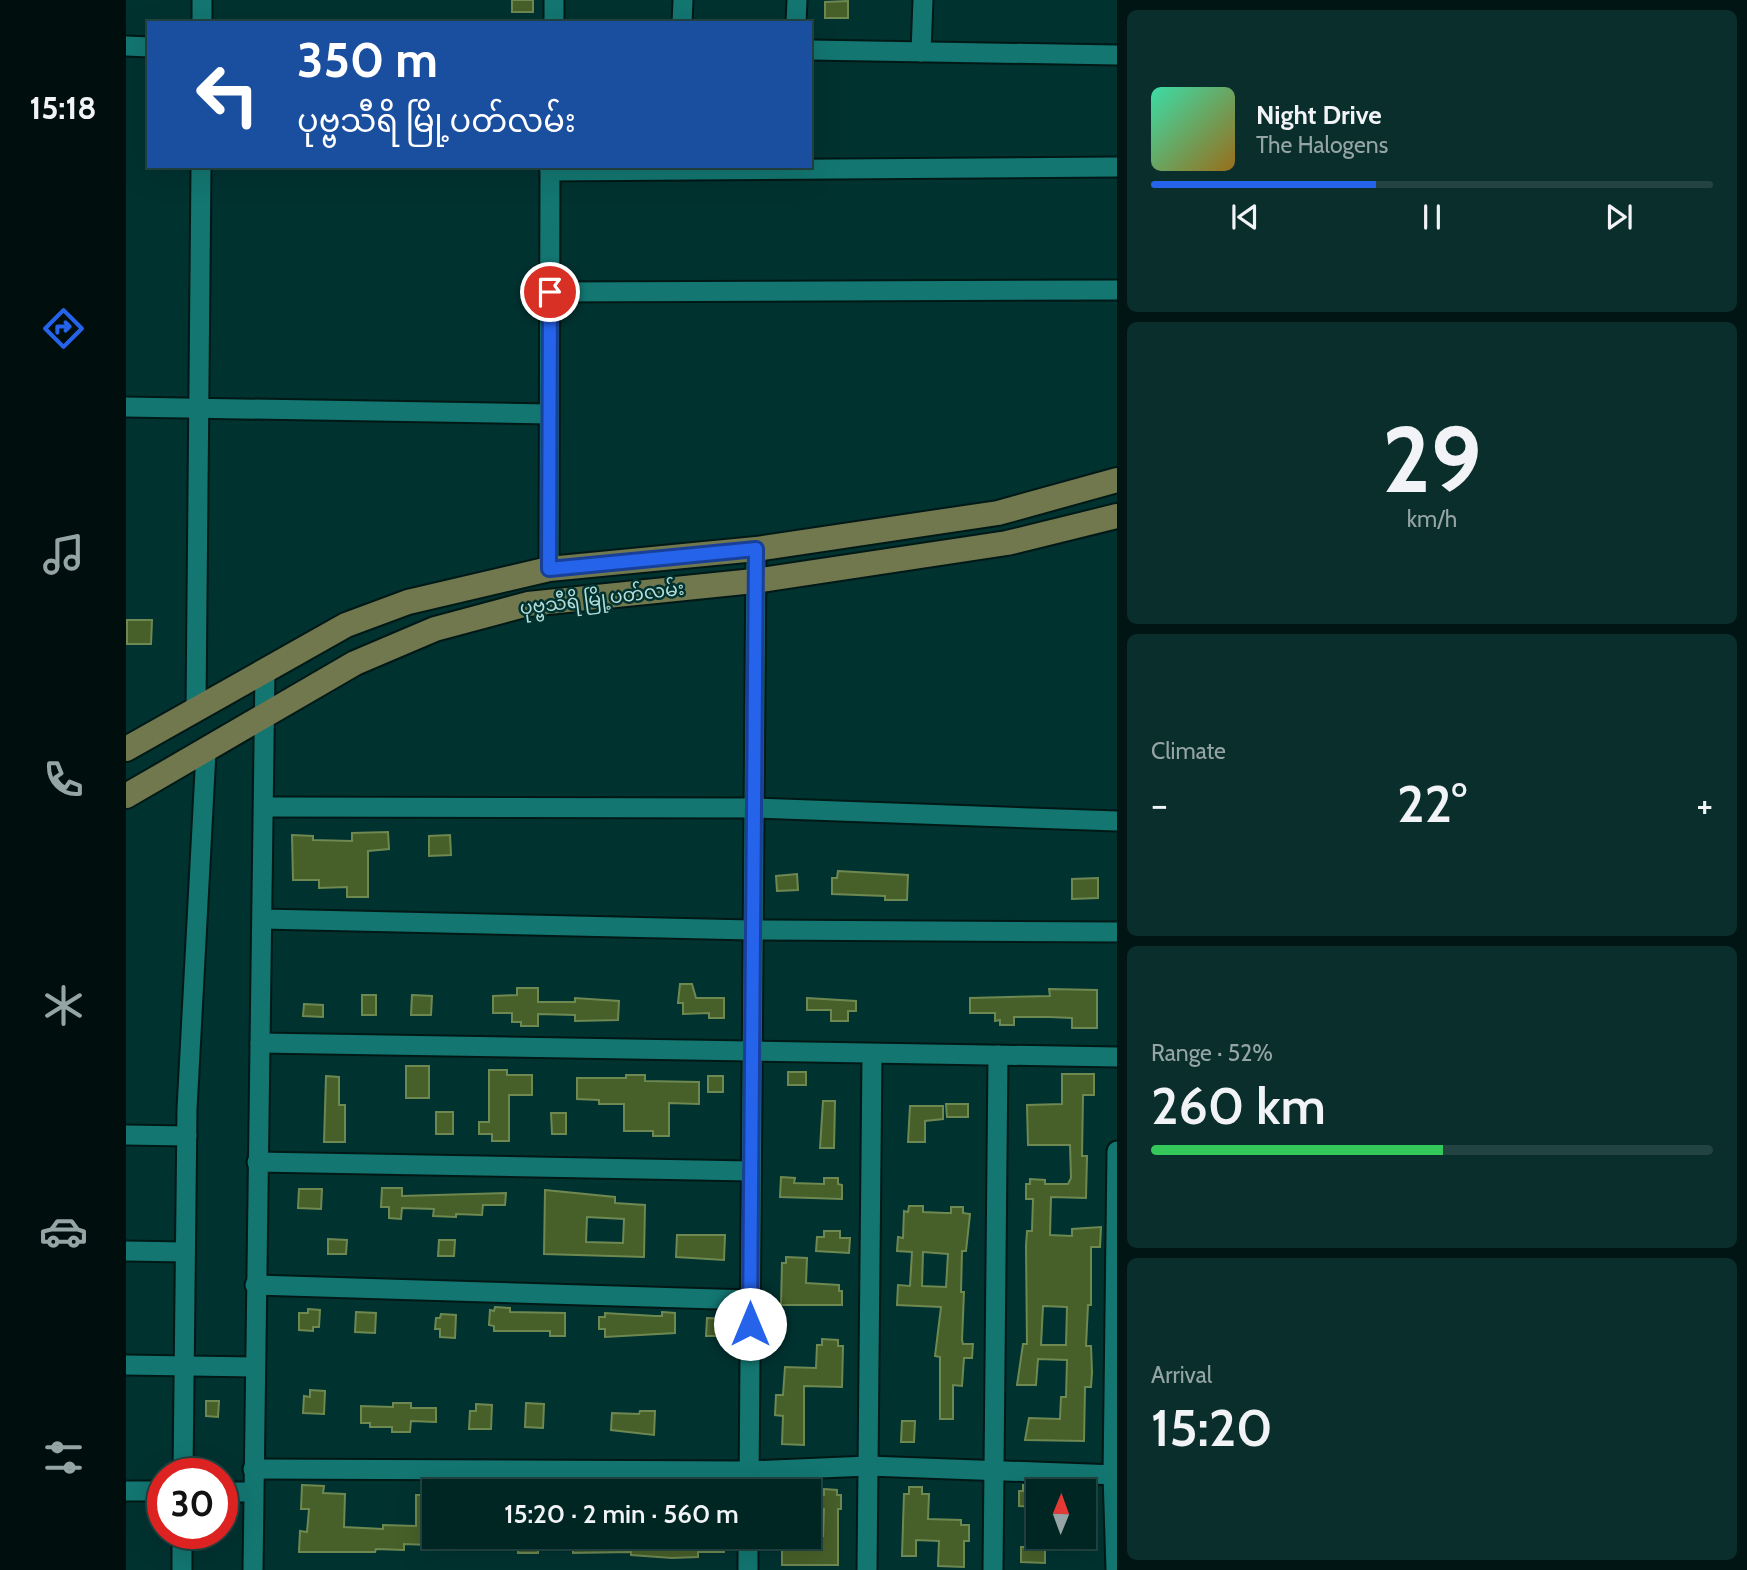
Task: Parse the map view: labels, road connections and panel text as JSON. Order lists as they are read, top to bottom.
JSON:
{
  "streets": {
    "main road": ["ပုဗ္ဗသီရိ မြို့ပတ်လမ်း"]
  },
  "north": "top",
  "page": {
    "tabs": "15:18",
    "turn": ["350 m", "ပုဗ္ဗသီရိ မြို့ပတ်လမ်း"],
    "song": ["Night Drive", "The Halogens"],
    "tile": [
      ["29", "km/h"],
      "Climate",
      ["Range · 52%", "260 km"],
      ["Arrival", "15:20"]
    ],
    "heat": ["−", "22°", "+"],
    "limit": "30",
    "trip": "15:20 · 2 min · 560 m"
  }
}
